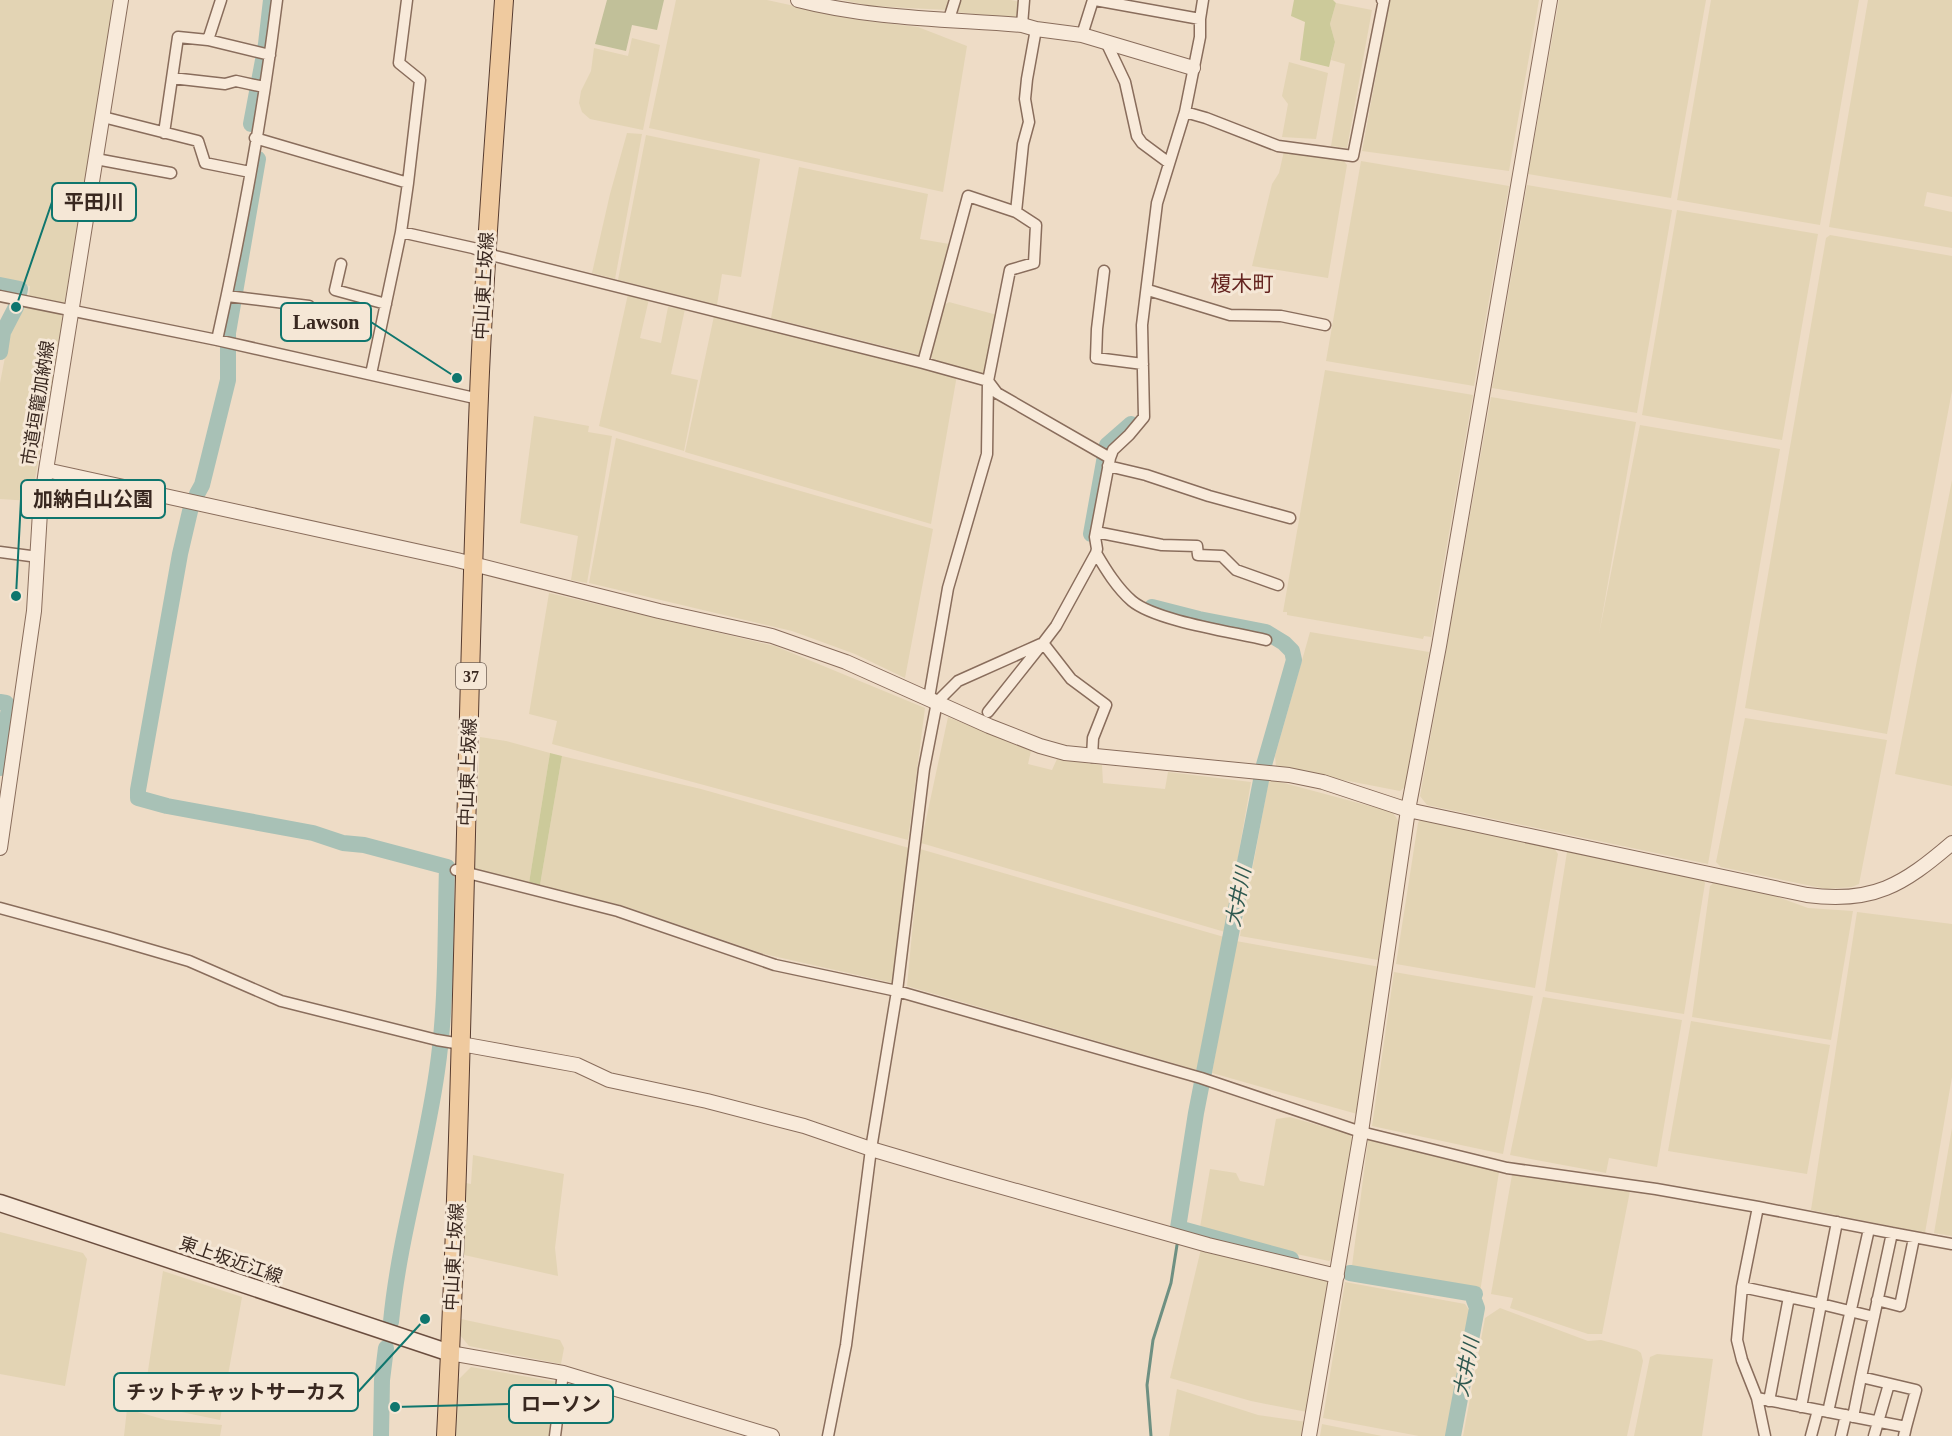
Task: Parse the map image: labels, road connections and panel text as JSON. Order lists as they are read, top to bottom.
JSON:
{
  "streets": {
    "main road": ["中山東上坂線", "37", "東上坂近江線"],
    "street": ["市道垣籠加納線"]
  },
  "crossings": [
    ["中山東上坂線", "東上坂近江線"]
  ],
  "districts": ["榎木町"],
  "water": ["大井川"],
  "places": [
    "平田川",
    "Lawson",
    "加納白山公園",
    "チットチャットサーカス",
    "ローソン"
  ]
}
